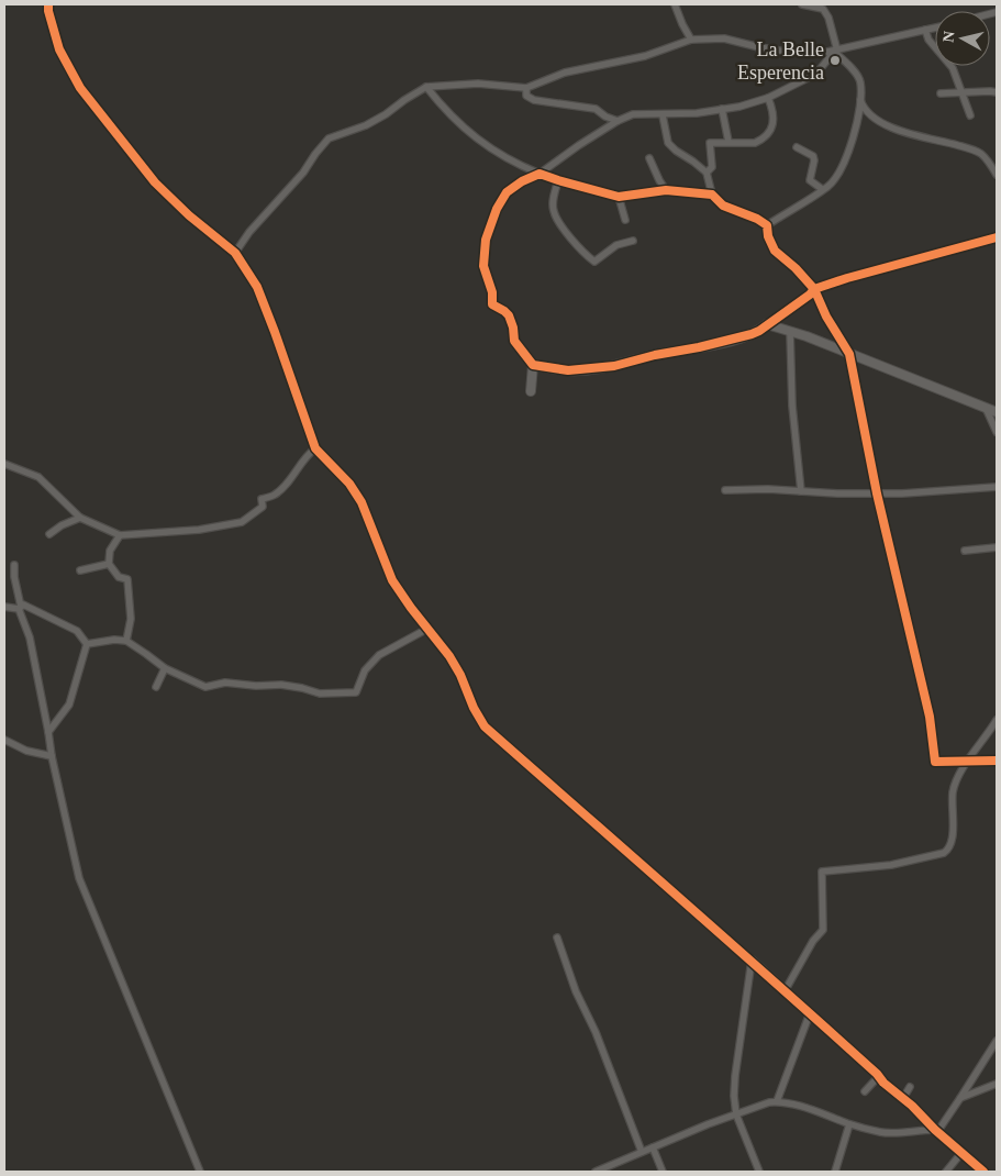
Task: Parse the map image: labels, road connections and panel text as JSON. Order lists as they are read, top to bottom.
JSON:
{
  "places": ["La Belle Esperencia"],
  "north": "left"
}
